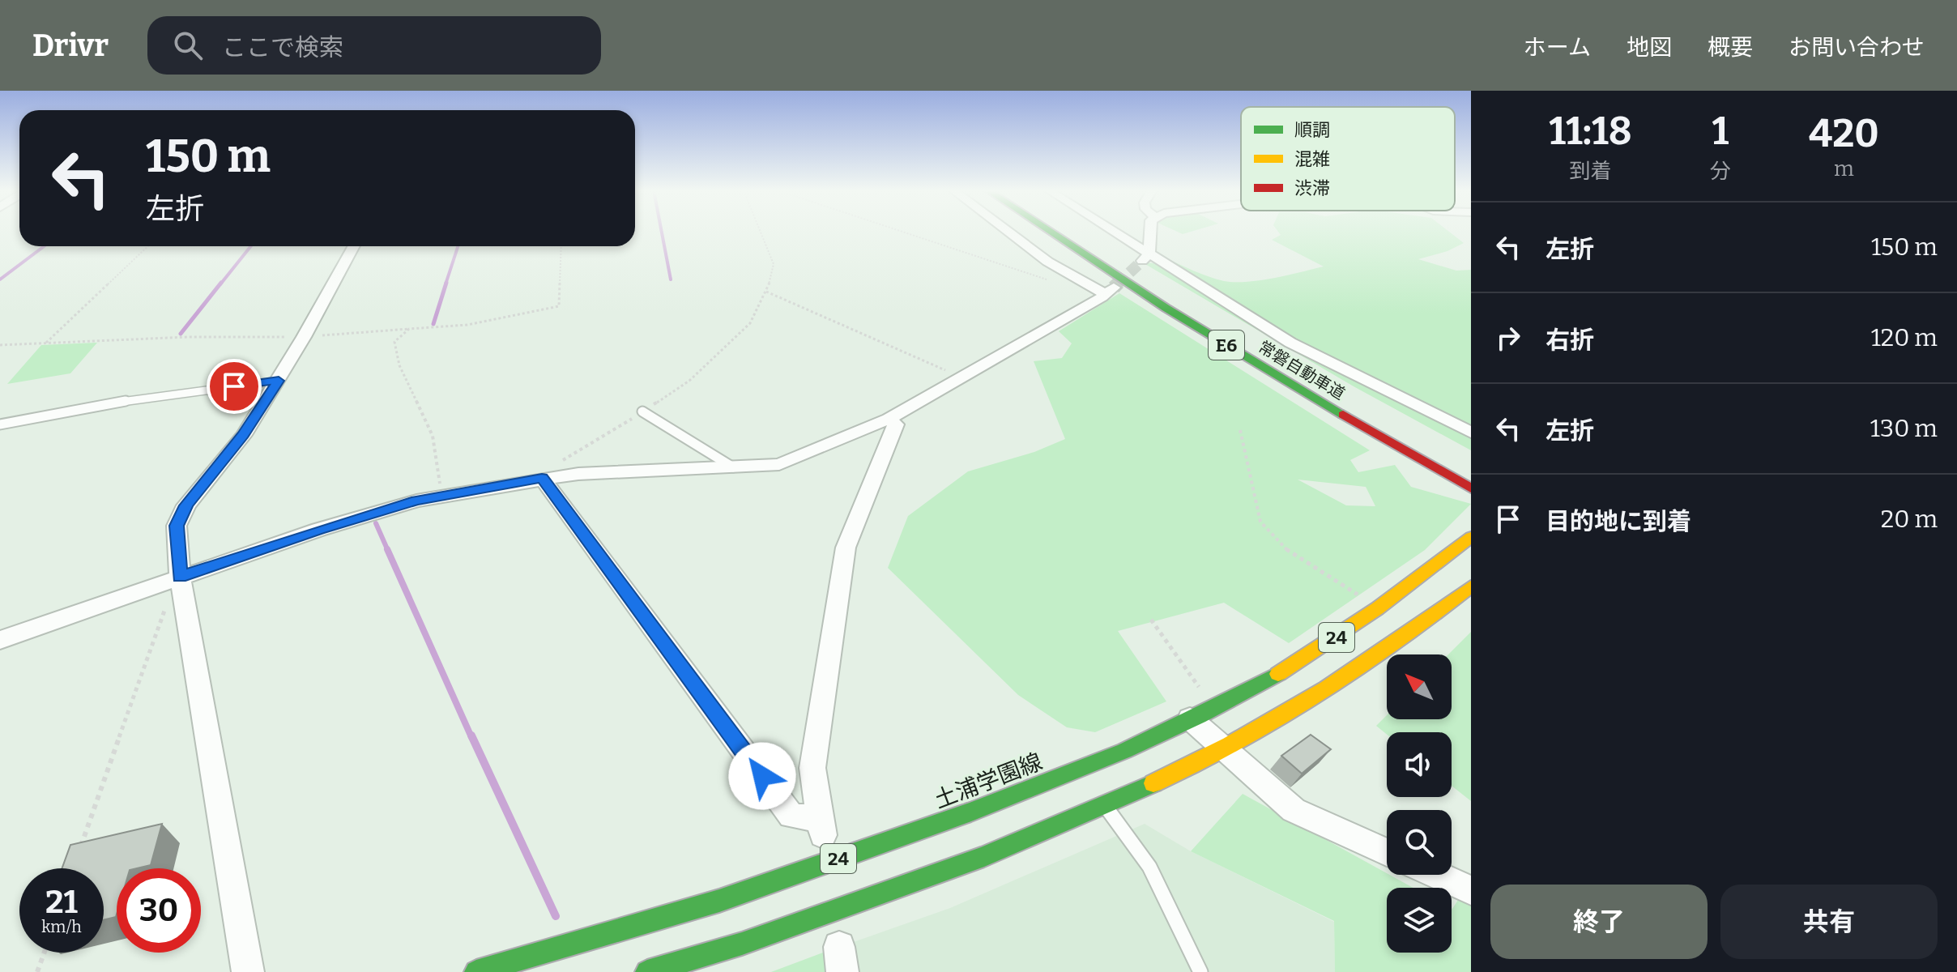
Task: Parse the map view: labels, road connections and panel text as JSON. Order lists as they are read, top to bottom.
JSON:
{
  "streets": {
    "main road": [
      "E6",
      "常磐自動車道",
      "24",
      "土浦学園線"
    ]
  },
  "legend": ["順調", "混雑", "渋滞"],
  "north": "top left",
  "page": {
    "header": "Drivr",
    "search": "ここで検索",
    "nav": [
      "ホーム",
      "地図",
      "概要",
      "お問い合わせ"
    ],
    "eta": [
      "11:18",
      "到着",
      "1",
      "分",
      "420",
      "m"
    ],
    "turn": ["150 m", "左折"],
    "list": [
      {
        "name": "左折",
        "value": "150 m"
      },
      {
        "name": "右折",
        "value": "120 m"
      },
      {
        "name": "左折",
        "value": "130 m"
      },
      {
        "name": "目的地に到着",
        "value": "20 m"
      }
    ],
    "speed": "21 km/h",
    "limit": "30",
    "buttons": ["終了", "共有"]
  }
}
